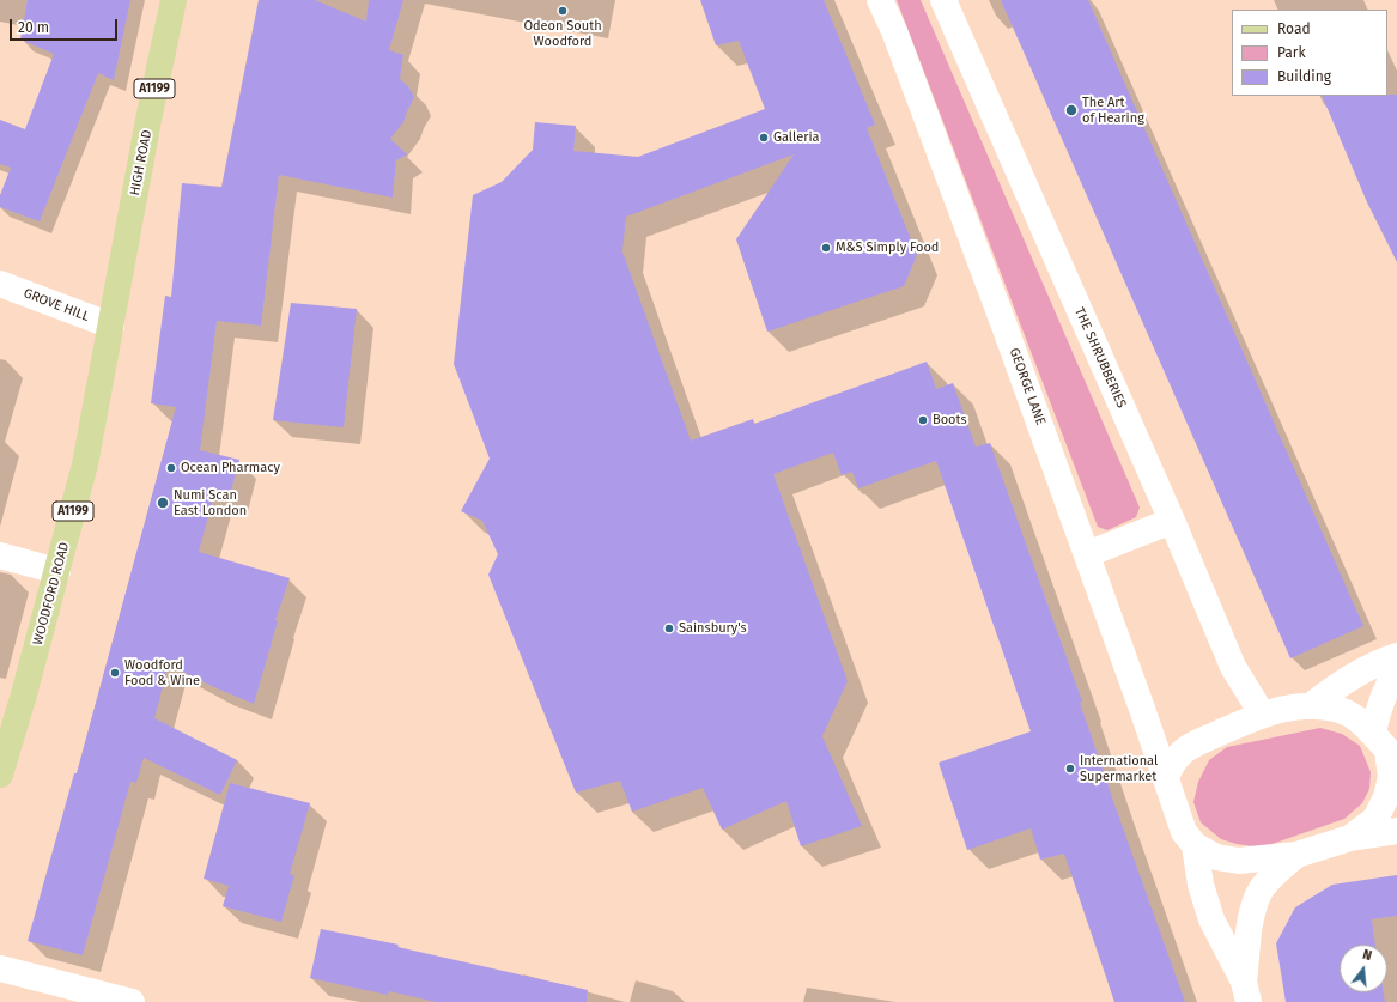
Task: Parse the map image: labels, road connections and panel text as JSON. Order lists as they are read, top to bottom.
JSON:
{
  "streets": {
    "main road": [
      "A1199",
      "HIGH ROAD",
      "GROVE HILL",
      "THE SHRUBBERIES",
      "GEORGE LANE",
      "WOODFORD ROAD"
    ]
  },
  "crossings": [
    ["HIGH ROAD", "GROVE HILL"],
    ["HIGH ROAD", "WOODFORD ROAD"],
    ["GROVE HILL", "WOODFORD ROAD"]
  ],
  "places": [
    "Odeon South Woodford",
    "The Art of Hearing",
    "Galleria",
    "M&S Simply Food",
    "Boots",
    "Ocean Pharmacy",
    "Numi Scan East London",
    "Sainsbury's",
    "Woodford Food & Wine",
    "International Supermarket"
  ],
  "legend": ["Road", "Park", "Building"],
  "scale_bar": "20 m",
  "north": "top"
}
